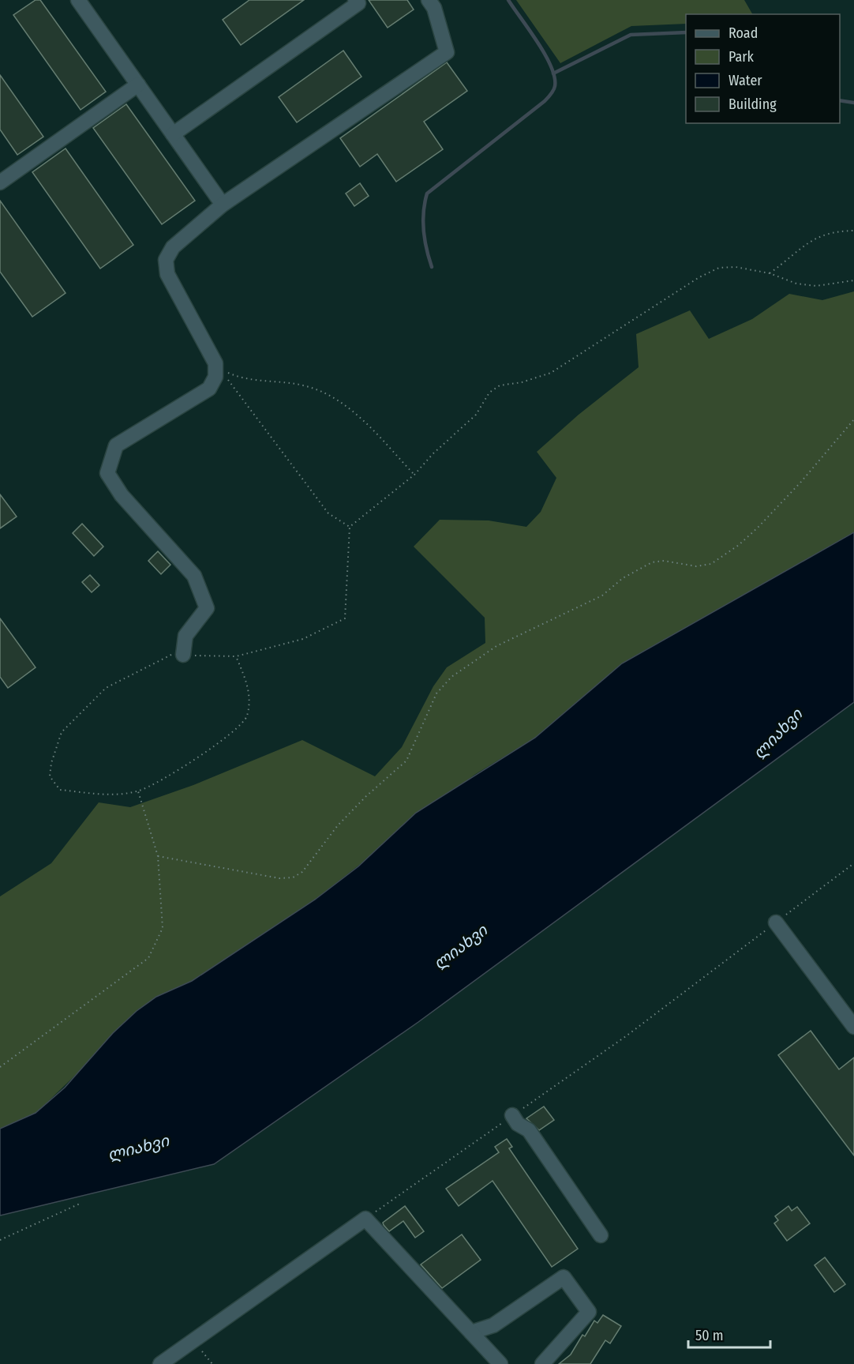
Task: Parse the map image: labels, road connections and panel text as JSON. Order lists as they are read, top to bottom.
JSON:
{
  "water": ["ლიახვი"],
  "legend": [
    "Road",
    "Park",
    "Water",
    "Building"
  ],
  "scale_bar": "50 m"
}
